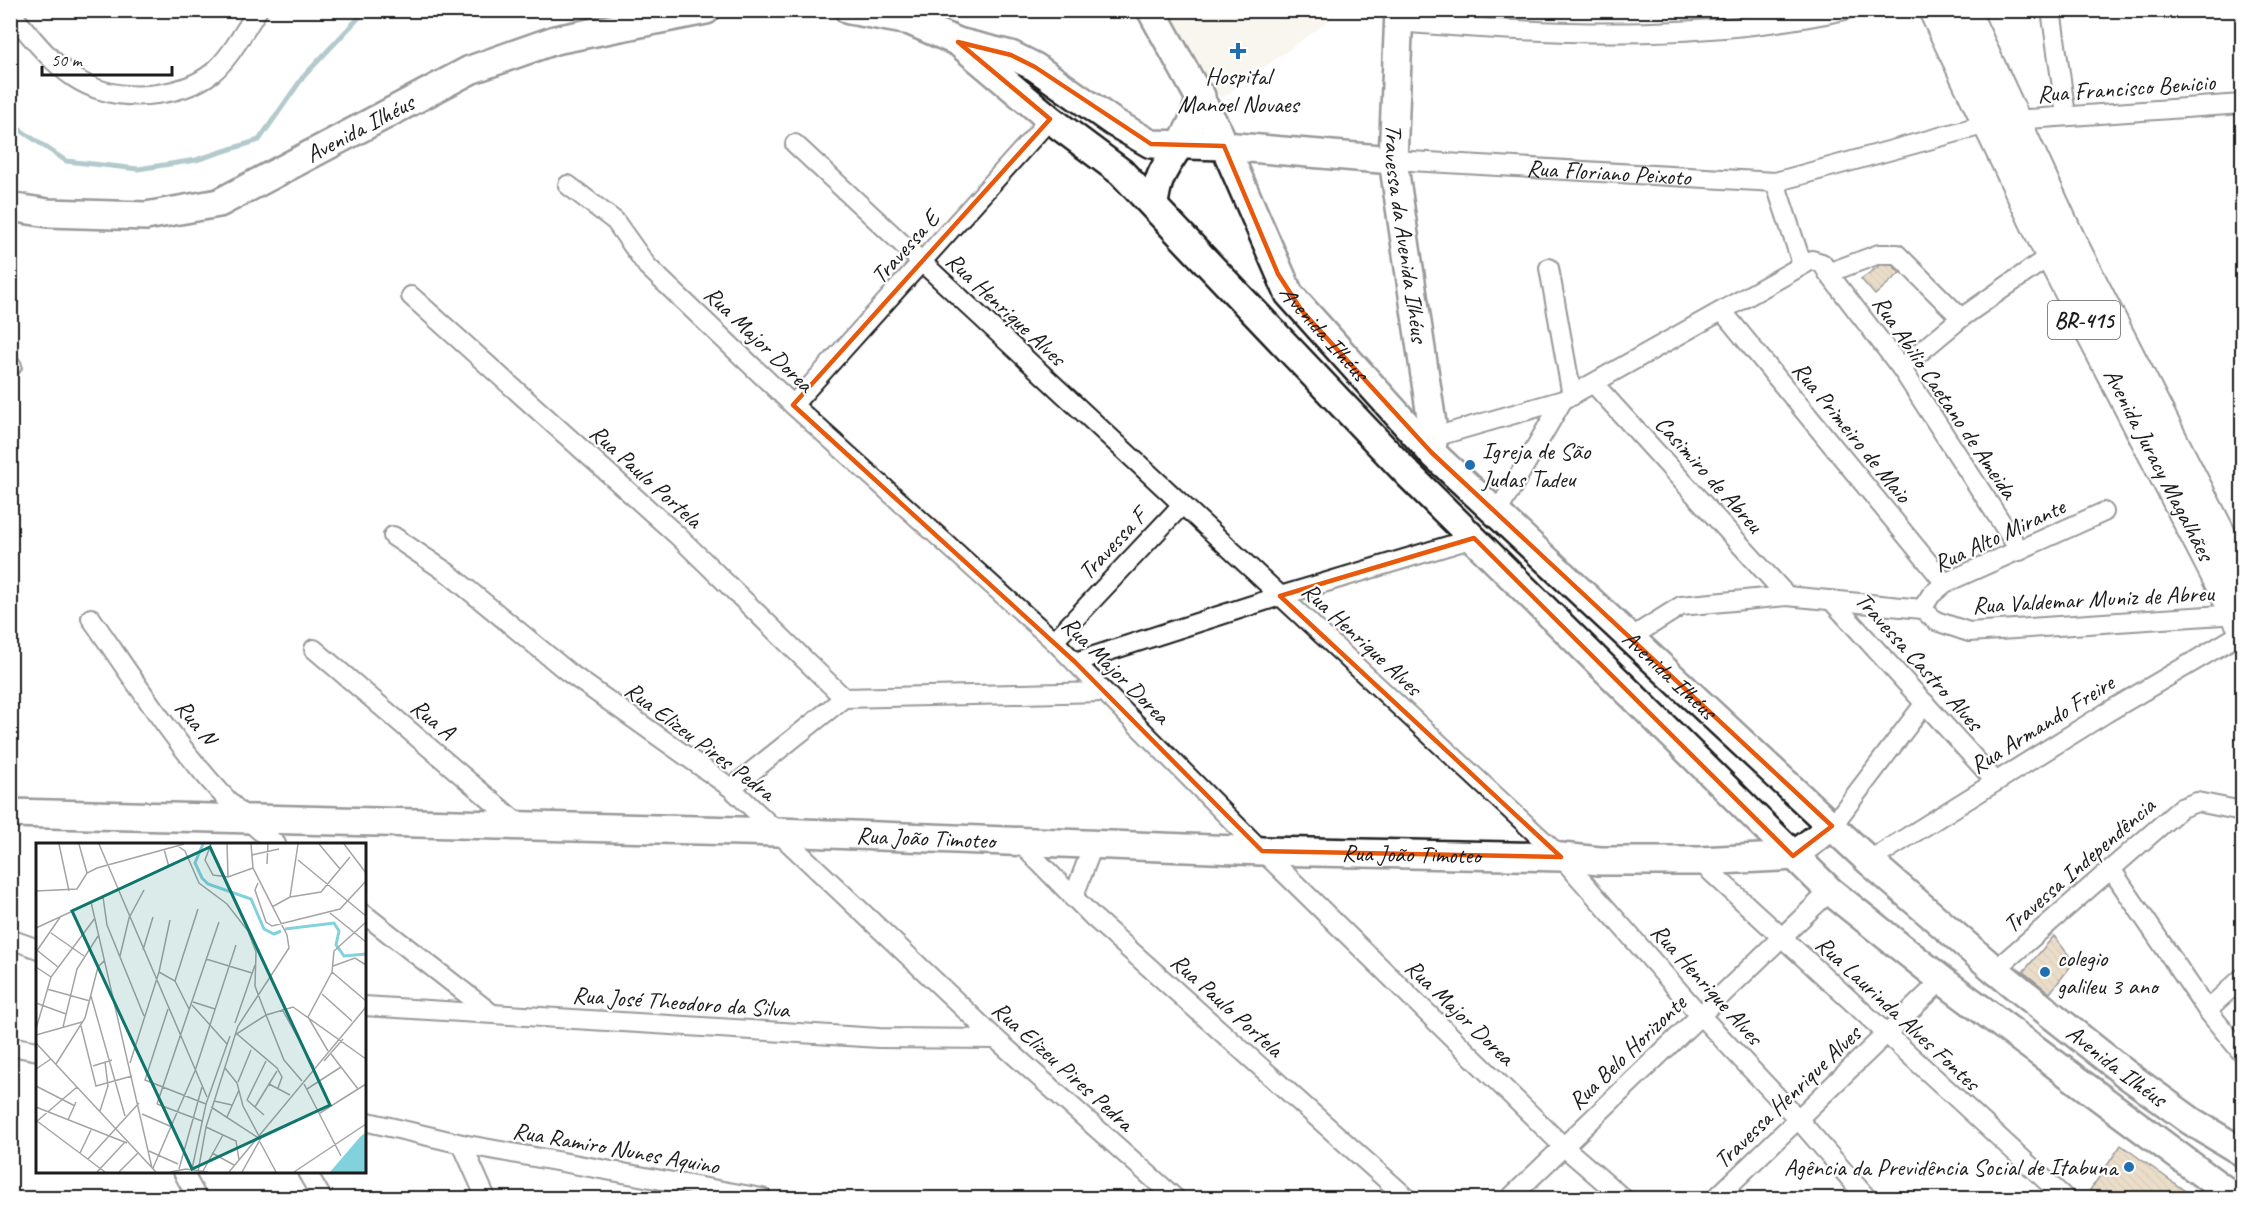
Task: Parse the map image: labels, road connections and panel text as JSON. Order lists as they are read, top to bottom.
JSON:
{
  "streets": {
    "main road": [
      "Avenida Ilhéus",
      "Rua Floriano Peixoto",
      "Travessa da Avenida Ilhéus",
      "BR-415",
      "Avenida Juracy Magalhães",
      "Rua João Timoteo"
    ],
    "street": [
      "Rua Francisco Benicio",
      "Travessa E",
      "Rua Henrique Alves",
      "Rua Major Dorea",
      "Rua Abilio Caetano de Ameida",
      "Rua Primeiro de Maio",
      "Casimiro de Abreu",
      "Rua Paulo Portela",
      "Rua Alto Mirante",
      "Travessa F",
      "Rua Valdemar Muniz de Abreu",
      "Travessa Castro Alves",
      "Rua A",
      "Rua N",
      "Rua Armando Freire",
      "Rua Elizeu Pires Pedra",
      "Travessa Independência",
      "Rua José Theodoro da Silva",
      "Rua Laurinda Alves Fontes",
      "Rua Belo Horizonte",
      "Travessa Henrique Alves",
      "Rua Ramiro Nunes Aquino"
    ]
  },
  "crossings": [
    ["Rua Francisco Benicio", "Rua Floriano Peixoto"],
    ["Rua Francisco Benicio", "Avenida Juracy Magalhães"],
    ["Avenida Ilhéus", "Rua Floriano Peixoto"],
    ["Avenida Ilhéus", "Travessa da Avenida Ilhéus"],
    ["Avenida Ilhéus", "Travessa E"],
    ["Avenida Ilhéus", "Rua Armando Freire"],
    ["Avenida Ilhéus", "Rua João Timoteo"],
    ["Avenida Ilhéus", "Travessa Independência"],
    ["Avenida Ilhéus", "Rua Belo Horizonte"],
    ["Avenida Ilhéus", "Travessa Henrique Alves"],
    ["Rua Floriano Peixoto", "Travessa da Avenida Ilhéus"],
    ["Rua Floriano Peixoto", "Avenida Juracy Magalhães"],
    ["Travessa E", "Rua Henrique Alves"],
    ["Travessa E", "Rua Major Dorea"],
    ["Rua Henrique Alves", "Travessa F"],
    ["Rua Henrique Alves", "Rua João Timoteo"],
    ["Rua Henrique Alves", "Rua Belo Horizonte"],
    ["Rua Henrique Alves", "Travessa Henrique Alves"],
    ["Rua Major Dorea", "Travessa F"],
    ["Rua Major Dorea", "Rua João Timoteo"],
    ["Rua Major Dorea", "Rua Belo Horizonte"],
    ["Rua Abilio Caetano de Ameida", "Rua Alto Mirante"],
    ["Rua Primeiro de Maio", "Rua Alto Mirante"],
    ["Avenida Juracy Magalhães", "Rua Valdemar Muniz de Abreu"],
    ["Avenida Juracy Magalhães", "Rua Armando Freire"],
    ["Rua Paulo Portela", "Rua João Timoteo"],
    ["Rua Alto Mirante", "Rua Valdemar Muniz de Abreu"],
    ["Rua Valdemar Muniz de Abreu", "Rua Armando Freire"],
    ["Travessa Castro Alves", "Rua Armando Freire"],
    ["Rua A", "Rua João Timoteo"],
    ["Rua N", "Rua João Timoteo"],
    ["Rua Elizeu Pires Pedra", "Rua João Timoteo"],
    ["Rua Elizeu Pires Pedra", "Rua José Theodoro da Silva"],
    ["Rua João Timoteo", "Rua Laurinda Alves Fontes"],
    ["Rua Laurinda Alves Fontes", "Rua Belo Horizonte"],
    ["Rua Laurinda Alves Fontes", "Travessa Henrique Alves"]
  ],
  "places": {
    "health": ["Hospital Manoel Novaes"],
    "other": ["Igreja de São Judas Tadeu", "colegio galileu 3 ano", "Agência da Previdência Social de Itabuna"]
  },
  "scale_bar": "50 m"
}
